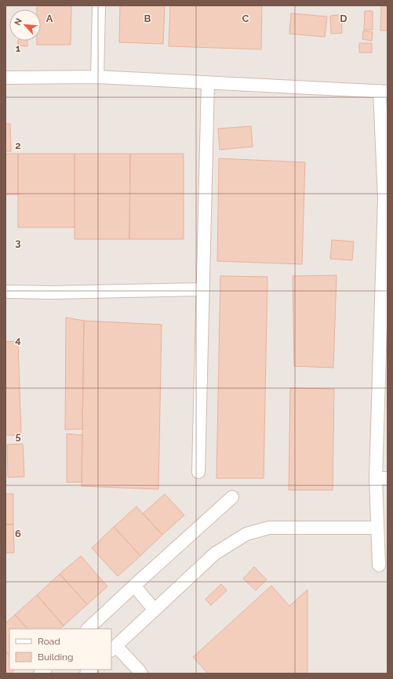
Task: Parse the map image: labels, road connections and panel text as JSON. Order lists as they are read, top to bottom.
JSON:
{
  "legend": ["Road", "Building"],
  "north": "top left",
  "grid": {
    "columns": [
      "A",
      "B",
      "C",
      "D"
    ],
    "rows": [
      "1",
      "2",
      "3",
      "4",
      "5",
      "6"
    ]
  }
}
